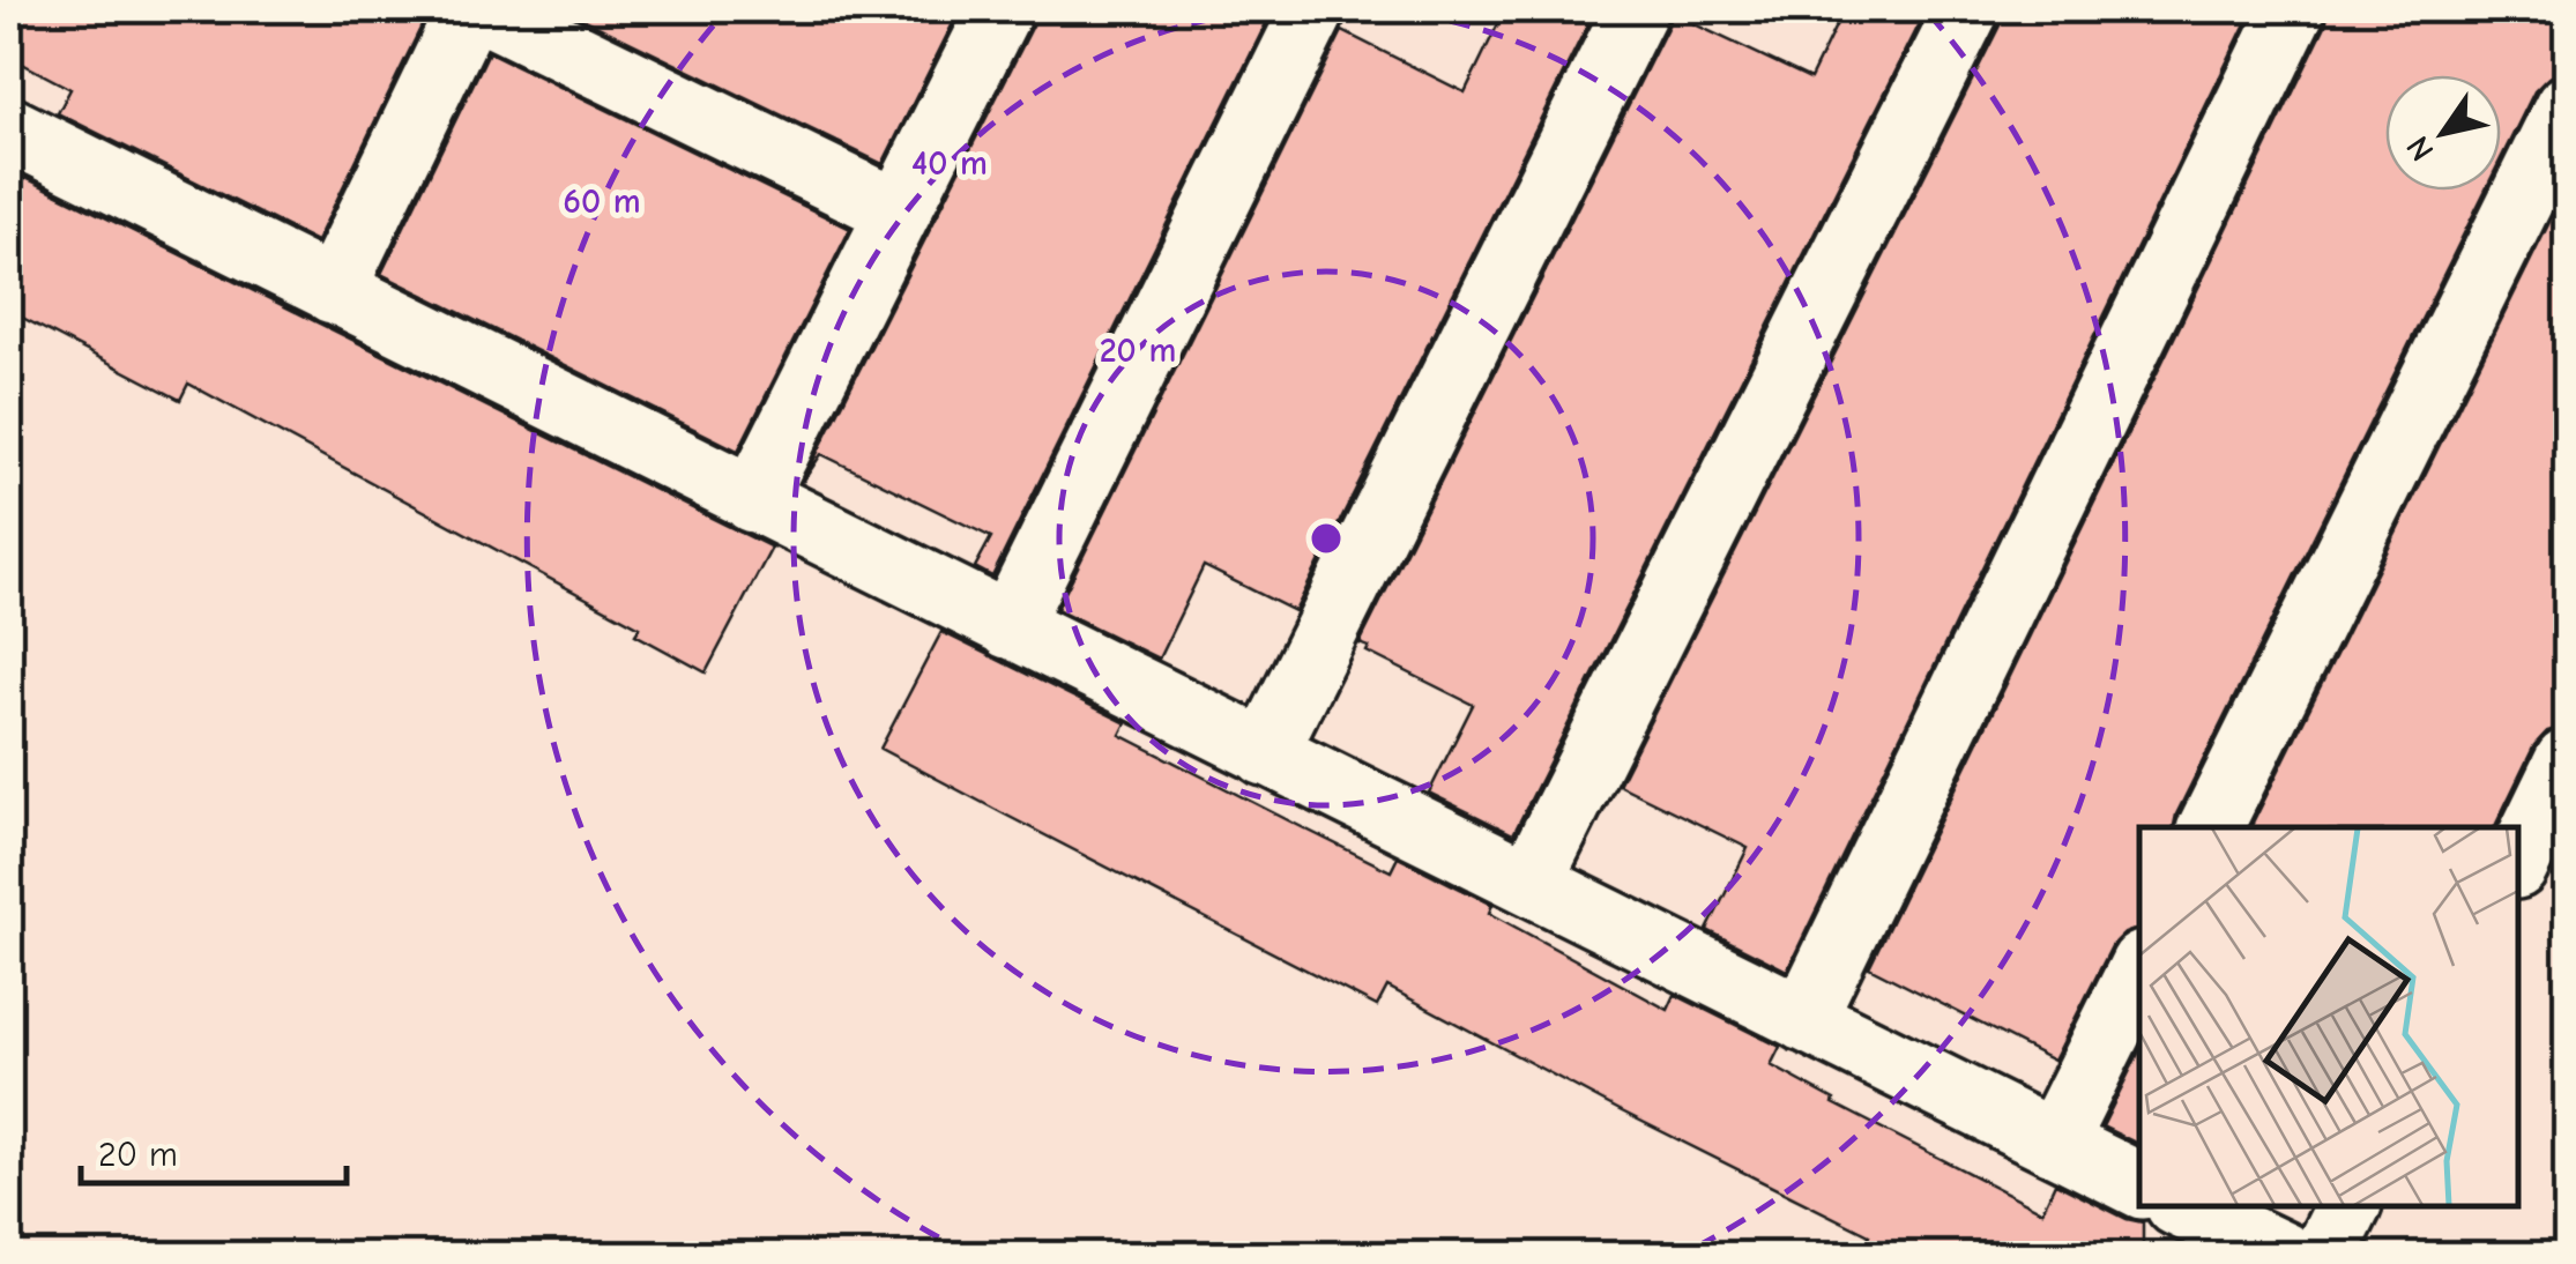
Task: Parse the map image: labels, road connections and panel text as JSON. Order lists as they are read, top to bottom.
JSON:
{
  "scale_bar": "20 m",
  "north": "bottom left",
  "rings": ["40 m", "60 m", "20 m"]
}
